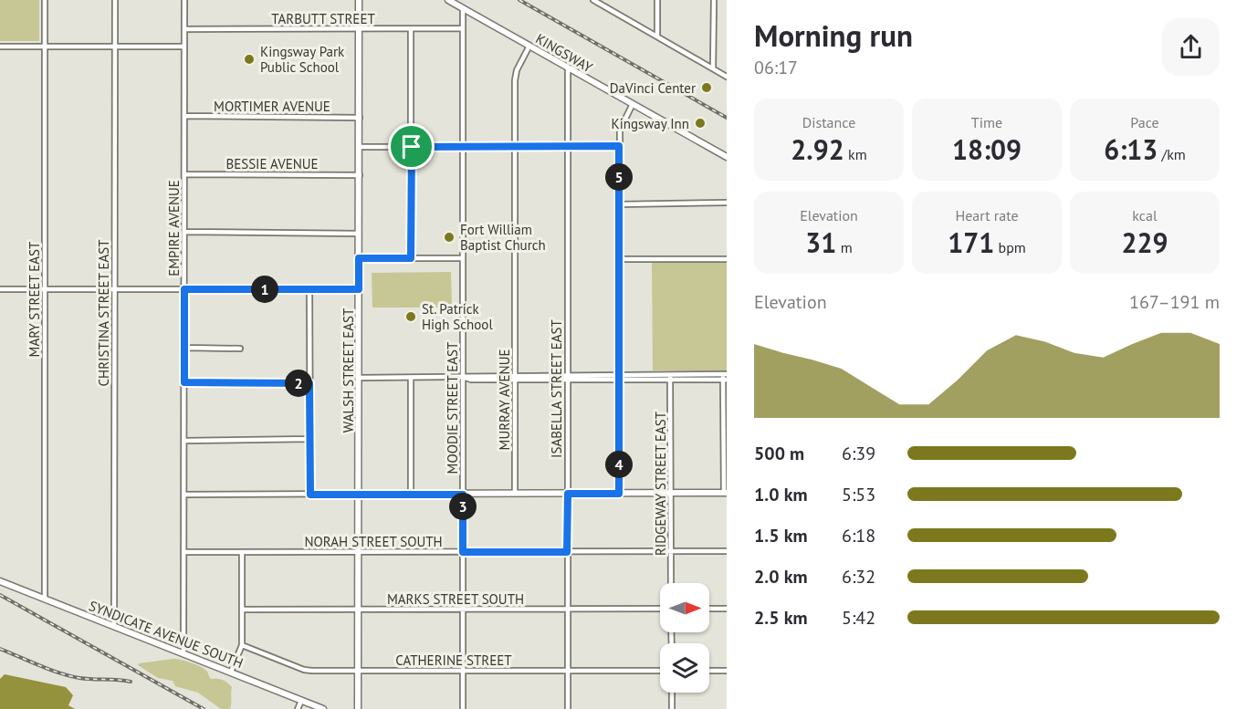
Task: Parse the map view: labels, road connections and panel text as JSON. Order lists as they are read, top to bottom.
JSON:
{
  "streets": {
    "street": [
      "TARBUTT STREET",
      "KINGSWAY",
      "MORTIMER AVENUE",
      "BESSIE AVENUE",
      "EMPIRE AVENUE",
      "MARY STREET EAST",
      "CHRISTINA STREET EAST",
      "WALSH STREET EAST",
      "ISABELLA STREET EAST",
      "MURRAY AVENUE",
      "MOODIE STREET EAST",
      "RIDGEWAY STREET EAST",
      "NORAH STREET SOUTH",
      "MARKS STREET SOUTH",
      "SYNDICATE AVENUE SOUTH",
      "CATHERINE STREET"
    ]
  },
  "crossings": [
    ["TARBUTT STREET", "EMPIRE AVENUE"],
    ["TARBUTT STREET", "WALSH STREET EAST"],
    ["TARBUTT STREET", "MOODIE STREET EAST"],
    ["KINGSWAY", "ISABELLA STREET EAST"],
    ["KINGSWAY", "MURRAY AVENUE"],
    ["KINGSWAY", "MOODIE STREET EAST"],
    ["MORTIMER AVENUE", "EMPIRE AVENUE"],
    ["MORTIMER AVENUE", "WALSH STREET EAST"],
    ["BESSIE AVENUE", "EMPIRE AVENUE"],
    ["BESSIE AVENUE", "WALSH STREET EAST"],
    ["EMPIRE AVENUE", "NORAH STREET SOUTH"],
    ["EMPIRE AVENUE", "SYNDICATE AVENUE SOUTH"],
    ["MARY STREET EAST", "SYNDICATE AVENUE SOUTH"],
    ["CHRISTINA STREET EAST", "SYNDICATE AVENUE SOUTH"],
    ["WALSH STREET EAST", "NORAH STREET SOUTH"],
    ["WALSH STREET EAST", "MARKS STREET SOUTH"],
    ["WALSH STREET EAST", "CATHERINE STREET"],
    ["ISABELLA STREET EAST", "NORAH STREET SOUTH"],
    ["ISABELLA STREET EAST", "MARKS STREET SOUTH"],
    ["ISABELLA STREET EAST", "CATHERINE STREET"],
    ["MOODIE STREET EAST", "NORAH STREET SOUTH"],
    ["MOODIE STREET EAST", "MARKS STREET SOUTH"],
    ["MOODIE STREET EAST", "CATHERINE STREET"],
    ["RIDGEWAY STREET EAST", "NORAH STREET SOUTH"]
  ],
  "places": [
    "Kingsway Park Public School",
    "DaVinci Center",
    "Kingsway Inn",
    "Fort William Baptist Church",
    "St. Patrick High School"
  ],
  "north": "right",
  "page": {
    "heading": ["Morning run", "06:17"],
    "stats": [
      ["Distance", "2.92 km"],
      ["Time", "18:09"],
      ["Pace", "6:13 /km"],
      ["Elevation", "31 m"],
      ["Heart rate", "171 bpm"],
      ["kcal", "229"]
    ],
    "pins": [
      "5",
      "1",
      "2",
      "4",
      "3"
    ],
    "chart": ["Elevation", "167–191 m"],
    "list": [
      {
        "name": "500 m",
        "note": "6:39"
      },
      {
        "name": "1.0 km",
        "note": "5:53"
      },
      {
        "name": "1.5 km",
        "note": "6:18"
      },
      {
        "name": "2.0 km",
        "note": "6:32"
      },
      {
        "name": "2.5 km",
        "note": "5:42"
      }
    ]
  }
}
